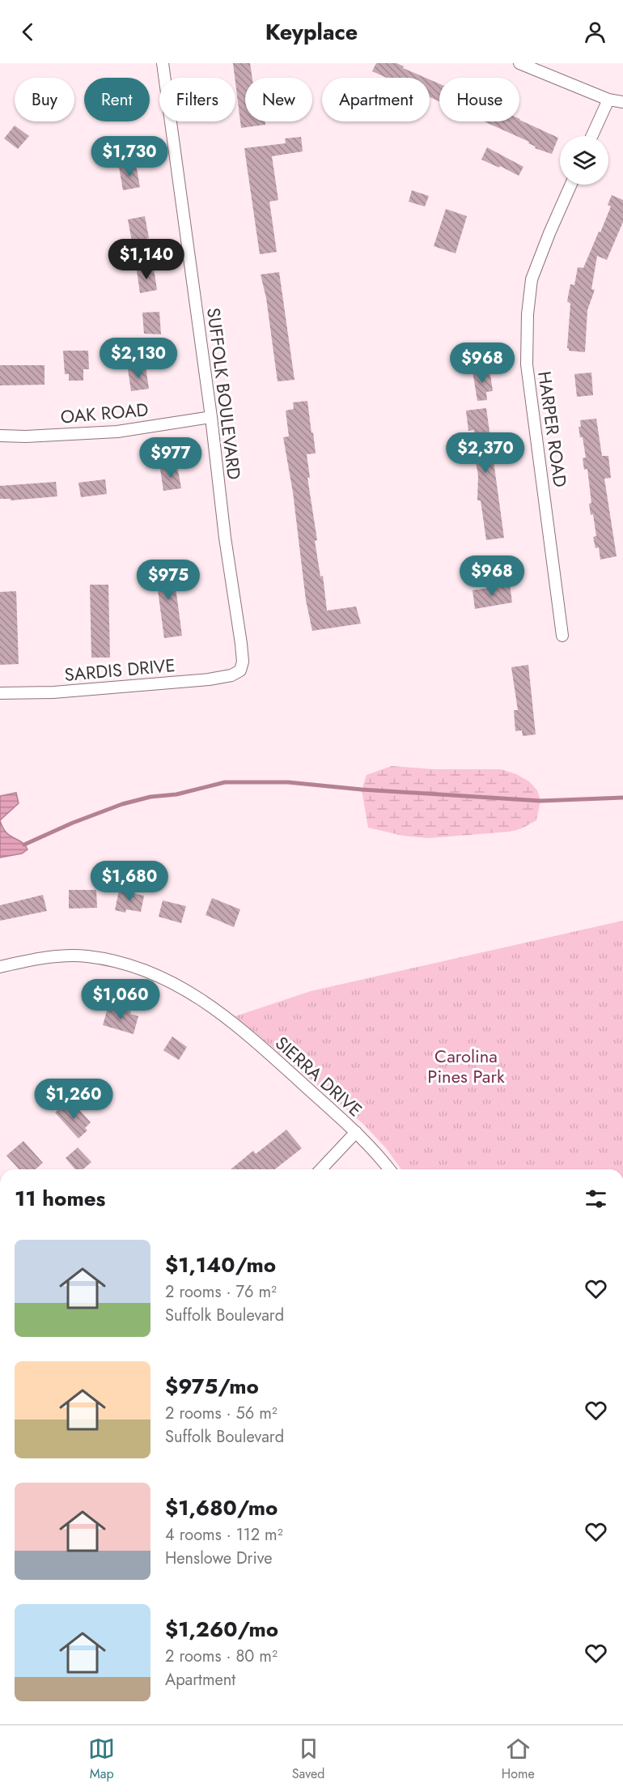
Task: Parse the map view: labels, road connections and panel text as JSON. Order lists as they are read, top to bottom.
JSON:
{
  "streets": {
    "street": [
      "SUFFOLK BOULEVARD",
      "OAK ROAD",
      "HARPER ROAD",
      "SARDIS DRIVE",
      "SIERRA DRIVE"
    ]
  },
  "crossings": [
    ["SUFFOLK BOULEVARD", "OAK ROAD"],
    ["SUFFOLK BOULEVARD", "SARDIS DRIVE"]
  ],
  "parks": ["Carolina Pines Park"],
  "page": {
    "header": "Keyplace",
    "chip": [
      "Buy",
      "Rent",
      "Filters",
      "New",
      "Apartment",
      "House"
    ],
    "price": [
      "$1,730",
      "$1,140",
      "$2,130",
      "$968",
      "$2,370",
      "$977",
      "$968",
      "$975",
      "$1,680",
      "$1,060",
      "$1,260"
    ],
    "heading": "11 homes",
    "list": [
      {
        "name": "$1,140/mo",
        "note": "2 rooms · 76 m² · Suffolk Boulevard"
      },
      {
        "name": "$975/mo",
        "note": "2 rooms · 56 m² · Suffolk Boulevard"
      },
      {
        "name": "$1,680/mo",
        "note": "4 rooms · 112 m² · Henslowe Drive"
      },
      {
        "name": "$1,260/mo",
        "note": "2 rooms · 80 m² · Apartment"
      }
    ],
    "tabs": ["Map", "Saved", "Home"]
  }
}
